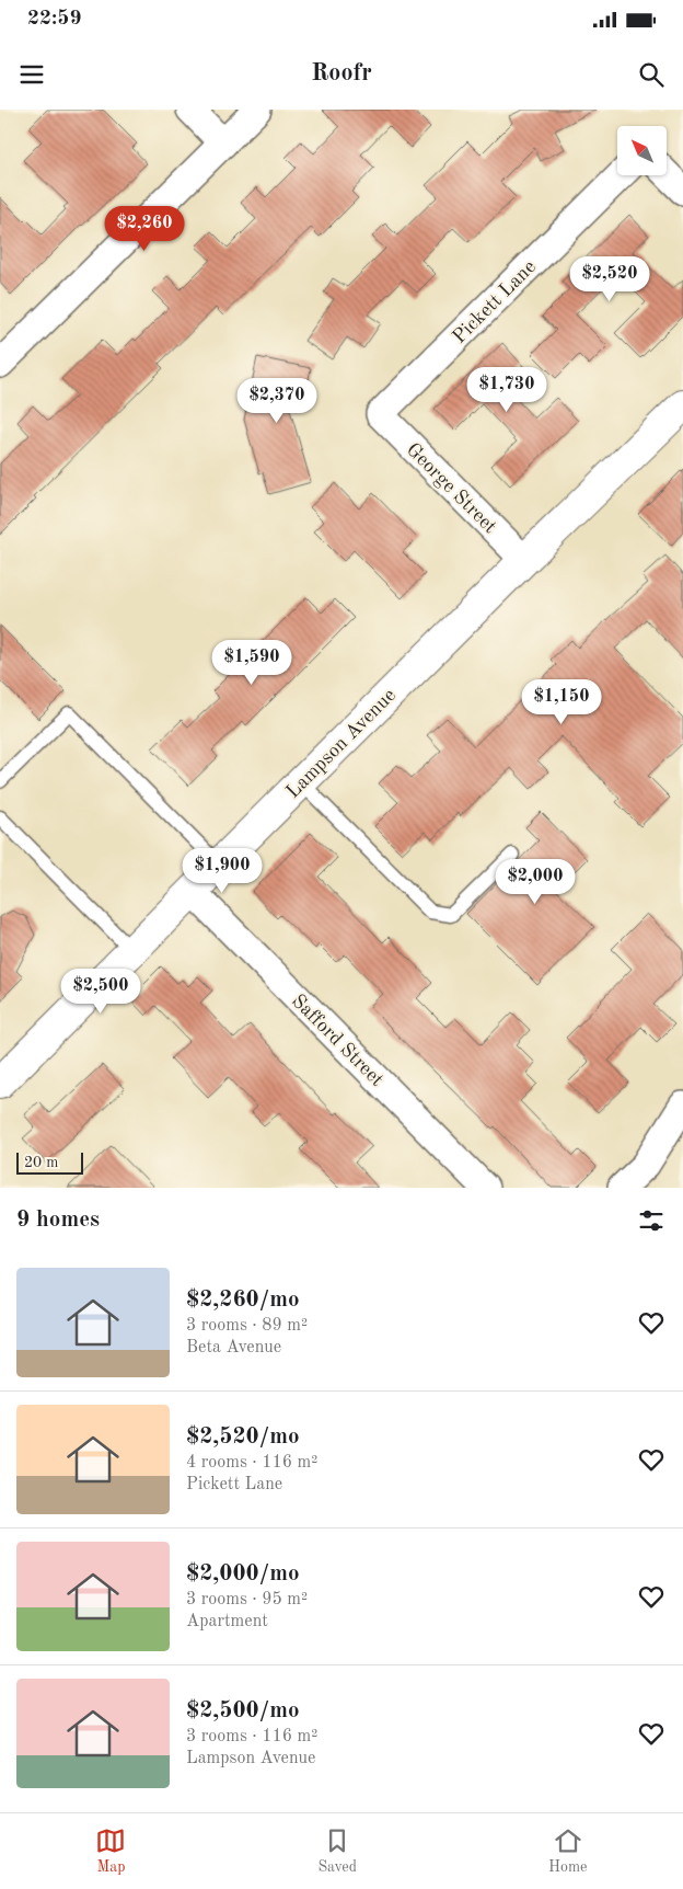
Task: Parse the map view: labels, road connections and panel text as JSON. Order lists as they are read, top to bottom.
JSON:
{
  "streets": {
    "street": [
      "Pickett Lane",
      "George Street",
      "Lampson Avenue",
      "Safford Street"
    ]
  },
  "crossings": [
    ["Pickett Lane", "George Street"],
    ["George Street", "Lampson Avenue"],
    ["Lampson Avenue", "Safford Street"]
  ],
  "scale_bar": "20 m",
  "north": "top left",
  "page": {
    "status": "22:59",
    "header": "Roofr",
    "price": [
      "$2,260",
      "$2,520",
      "$1,730",
      "$2,370",
      "$1,590",
      "$1,150",
      "$1,900",
      "$2,000",
      "$2,500"
    ],
    "scale": "20 m",
    "heading": "9 homes",
    "list": [
      {
        "name": "$2,260/mo",
        "note": "3 rooms · 89 m² · Beta Avenue"
      },
      {
        "name": "$2,520/mo",
        "note": "4 rooms · 116 m² · Pickett Lane"
      },
      {
        "name": "$2,000/mo",
        "note": "3 rooms · 95 m² · Apartment"
      },
      {
        "name": "$2,500/mo",
        "note": "3 rooms · 116 m² · Lampson Avenue"
      }
    ],
    "tabs": ["Map", "Saved", "Home"]
  }
}
